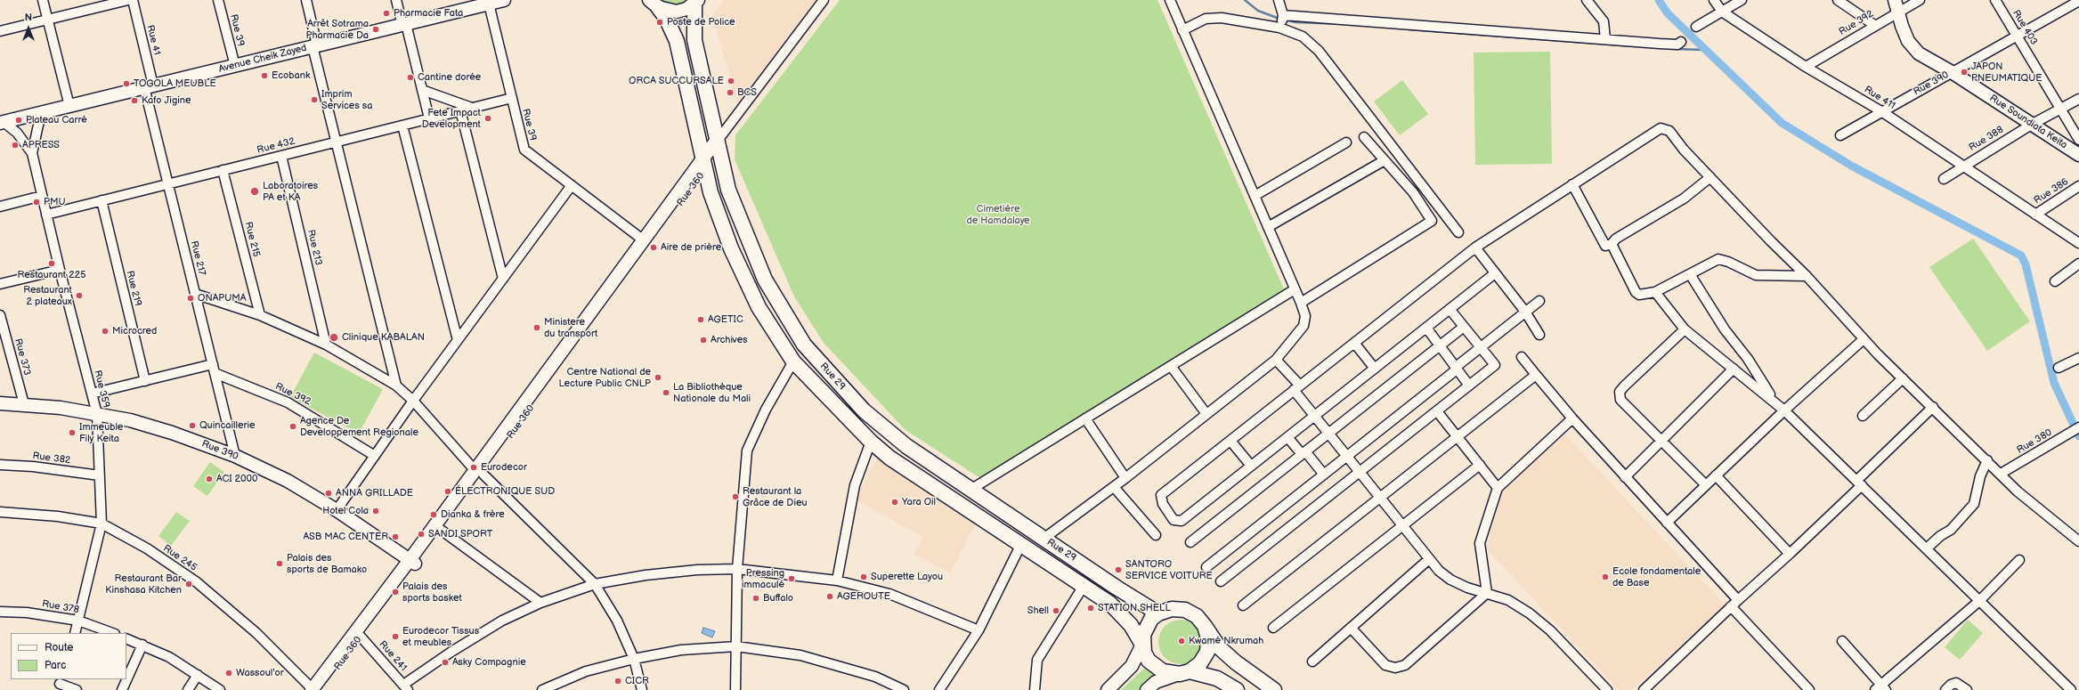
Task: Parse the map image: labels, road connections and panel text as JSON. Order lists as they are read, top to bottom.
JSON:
{
  "streets": {
    "main road": [
      "Avenue Cheik Zayed",
      "Rue 390",
      "Rue Soundiata Keita",
      "Rue 360",
      "Rue 29"
    ],
    "street": [
      "Rue 392",
      "Rue 403",
      "Rue 39",
      "Rue 41",
      "Rue 411",
      "Rue 388",
      "Rue 432",
      "Rue 386",
      "Rue 215",
      "Rue 213",
      "Rue 217",
      "Rue 219",
      "Rue 373",
      "Rue 359",
      "Rue 380",
      "Rue 382",
      "Rue 245",
      "Rue 378",
      "Rue 241"
    ]
  },
  "crossings": [
    ["Rue 392", "Rue 411"],
    ["Rue 392", "Rue Soundiata Keita"],
    ["Rue 392", "Rue 217"],
    ["Rue 403", "Rue 390"],
    ["Rue 403", "Rue 388"],
    ["Rue 39", "Avenue Cheik Zayed"],
    ["Rue 39", "Rue 432"],
    ["Rue 41", "Avenue Cheik Zayed"],
    ["Rue 41", "Rue 217"],
    ["Avenue Cheik Zayed", "Rue 217"],
    ["Rue 390", "Rue 411"],
    ["Rue 390", "Rue Soundiata Keita"],
    ["Rue 390", "Rue 360"],
    ["Rue 390", "Rue 217"],
    ["Rue 390", "Rue 373"],
    ["Rue 390", "Rue 359"],
    ["Rue 411", "Rue 388"],
    ["Rue 411", "Rue 386"],
    ["Rue Soundiata Keita", "Rue 388"],
    ["Rue 432", "Rue 215"],
    ["Rue 432", "Rue 213"],
    ["Rue 432", "Rue 217"],
    ["Rue 432", "Rue 219"],
    ["Rue 432", "Rue 359"],
    ["Rue 360", "Rue 29"],
    ["Rue 360", "Rue 245"],
    ["Rue 360", "Rue 241"],
    ["Rue 359", "Rue 382"],
    ["Rue 359", "Rue 245"],
    ["Rue 359", "Rue 378"]
  ],
  "parks": ["Cimetière de Hamdalaye"],
  "places": [
    "Pharmacie Fata",
    "Poste de Police",
    "Arrêt Sotrama Pharmacie Da",
    "JAPON PNEUMATIQUE",
    "Ecobank",
    "Cantine dorée",
    "ORCA SUCCURSALE",
    "TOGOLA MEUBLE",
    "BCS",
    "Imprim Services sa",
    "Kafo Jigine",
    "Fete Impact Development",
    "Plateau Carré",
    "APRESS",
    "Laboratoires PA et KA",
    "PMU",
    "Aire de prière",
    "Restaurant 225",
    "Restaurant 2 plateaux",
    "ONAPUMA",
    "AGETIC",
    "Ministere du transport",
    "Microcred",
    "Clinique KABALAN",
    "Archives",
    "Centre National de Lecture Public CNLP",
    "La Bibliothèque Nationale du Mali",
    "Quincaillerie",
    "Agence De Developpement Regionale",
    "Immeuble Fily Keita",
    "Eurodecor",
    "ACI 2000",
    "ÉLECTRONIQUE SUD",
    "ANNA GRILLADE",
    "Restaurant la Grâce de Dieu",
    "Yara Oil",
    "Hotel Cola",
    "Dianka & frère",
    "SANDI SPORT",
    "ASB MAC CENTER",
    "Palais des sports de Bamako",
    "SANTORO SERVICE VOITURE",
    "Superette Layou",
    "Ecole fondamentale de Base",
    "Pressing immaculé",
    "Restaurant Bar Kinshasa Kitchen",
    "Palais des sports basket",
    "AGEROUTE",
    "Buffalo",
    "STATION SHELL",
    "Shell",
    "Eurodecor Tissus et meubles",
    "Kwamé Nkrumah",
    "Asky Compagnie",
    "Wassoul'or",
    "CICR"
  ],
  "legend": ["Route", "Parc"],
  "north": "top"
}
